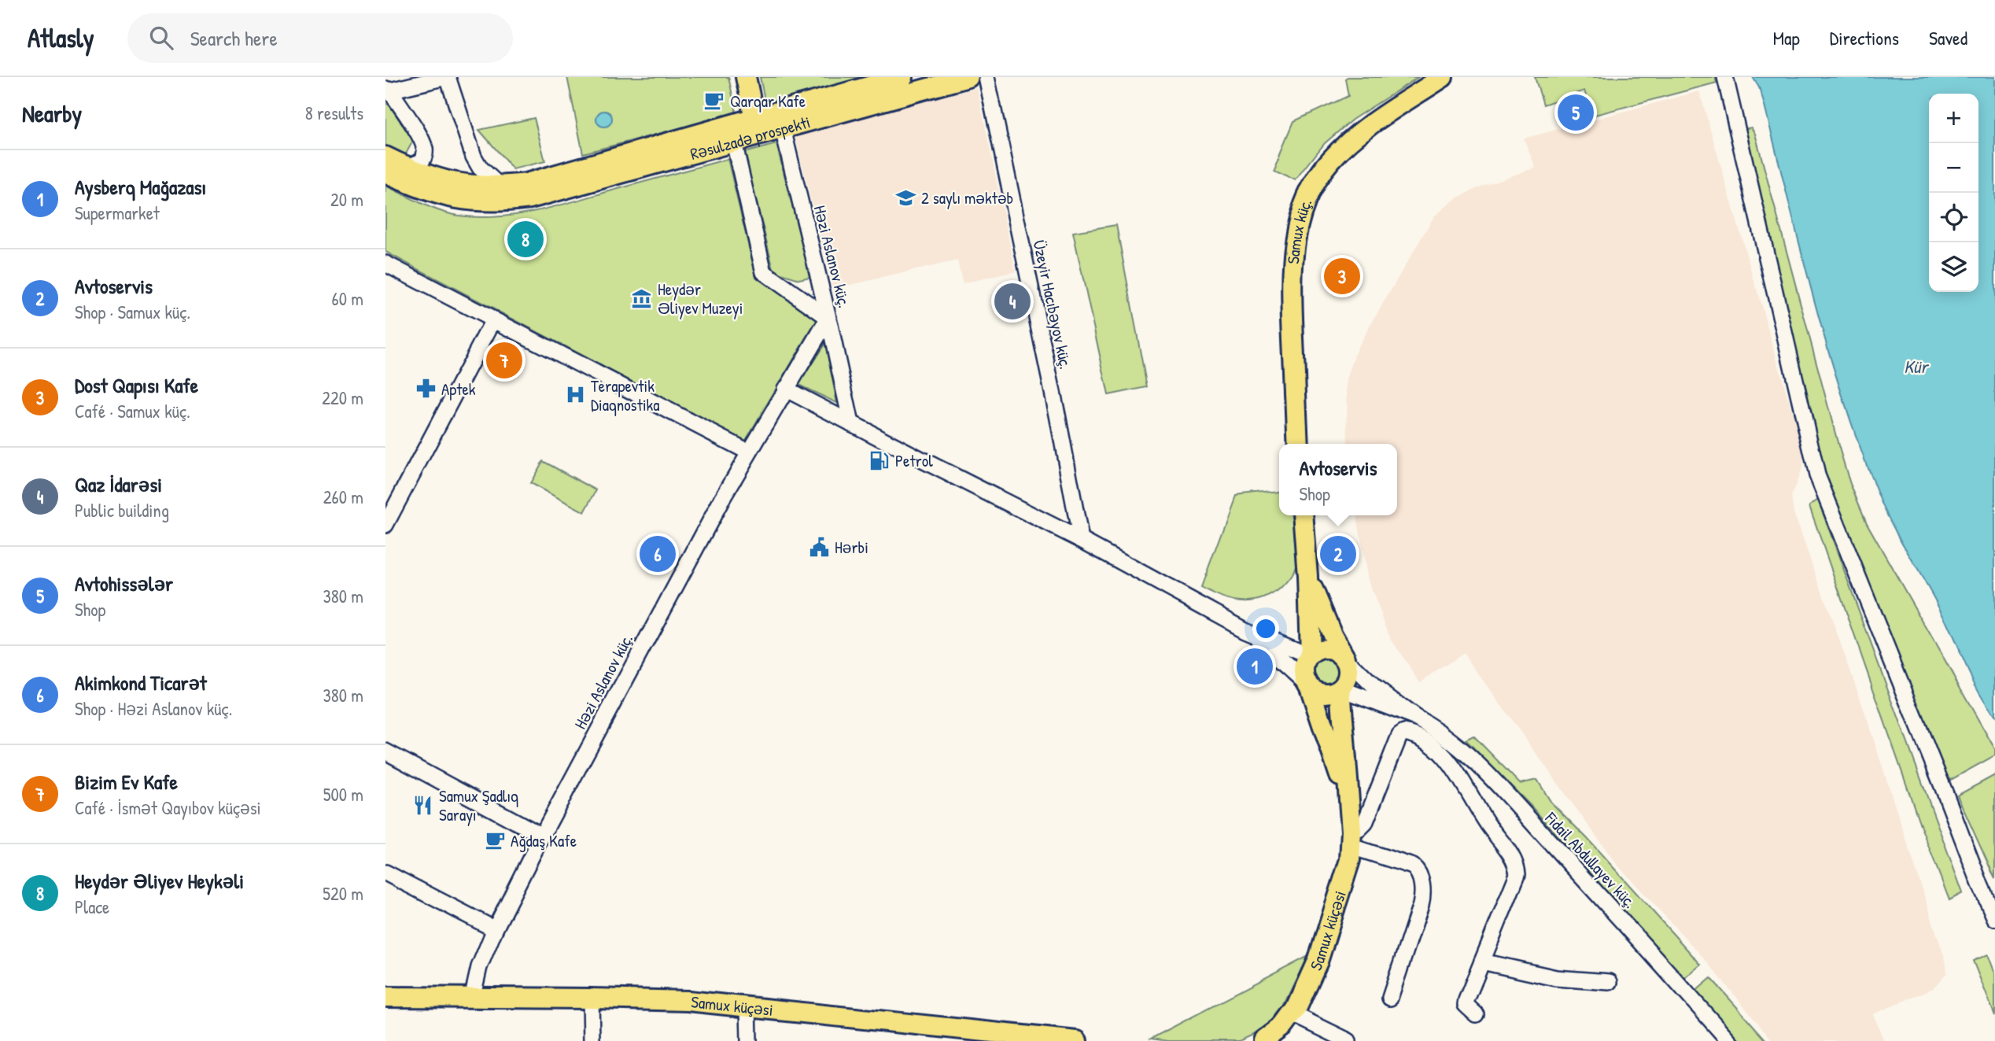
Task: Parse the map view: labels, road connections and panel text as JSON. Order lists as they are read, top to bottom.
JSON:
{
  "streets": {
    "main road": ["Rəsulzadə prospekti", "Samux küç.", "Samux küçəsi"],
    "street": ["Həzi Aslanov küç.", "Üzeyir Hacıbəyov küç.", "Fidail Abdullayev küç."]
  },
  "crossings": [
    ["Rəsulzadə prospekti", "Həzi Aslanov küç."],
    ["Həzi Aslanov küç.", "Samux küçəsi"]
  ],
  "water": ["Kür"],
  "places": {
    "cafe": ["Qarqar Kafe", "Ağdaş Kafe"],
    "school or university": ["2 saylı məktəb"],
    "museum": ["Heydər Əliyev Muzeyi"],
    "pharmacy": ["Aptek"],
    "hospital": ["Terapevtik Diaqnostika"],
    "fuel station": ["Petrol"],
    "public building": ["Hərbi"],
    "restaurant": ["Samux Şadlıq Sarayı"]
  },
  "page": {
    "header": "Atlasly",
    "search": "Search here",
    "nav": ["Map", "Directions", "Saved"],
    "heading": ["Nearby", "8 results"],
    "pins": [
      "5",
      "8",
      "3",
      "4",
      "7",
      "2",
      "6",
      "1"
    ],
    "map_buttons": ["+", "−"],
    "list": [
      {
        "mark": "1",
        "name": "Aysberq Mağazası",
        "note": "Supermarket",
        "value": "20 m"
      },
      {
        "mark": "2",
        "name": "Avtoservis",
        "note": "Shop · Samux küç.",
        "value": "60 m"
      },
      {
        "mark": "3",
        "name": "Dost Qapısı Kafe",
        "note": "Café · Samux küç.",
        "value": "220 m"
      },
      {
        "mark": "4",
        "name": "Qaz İdarəsi",
        "note": "Public building",
        "value": "260 m"
      },
      {
        "mark": "5",
        "name": "Avtohissələr",
        "note": "Shop",
        "value": "380 m"
      },
      {
        "mark": "6",
        "name": "Akimkond Ticarət",
        "note": "Shop · Həzi Aslanov küç.",
        "value": "380 m"
      },
      {
        "mark": "7",
        "name": "Bizim Ev Kafe",
        "note": "Café · İsmət Qayıbov küçəsi",
        "value": "500 m"
      },
      {
        "mark": "8",
        "name": "Heydər Əliyev Heykəli",
        "note": "Place",
        "value": "520 m"
      }
    ],
    "popup": ["Avtoservis", "Shop"]
  }
}
